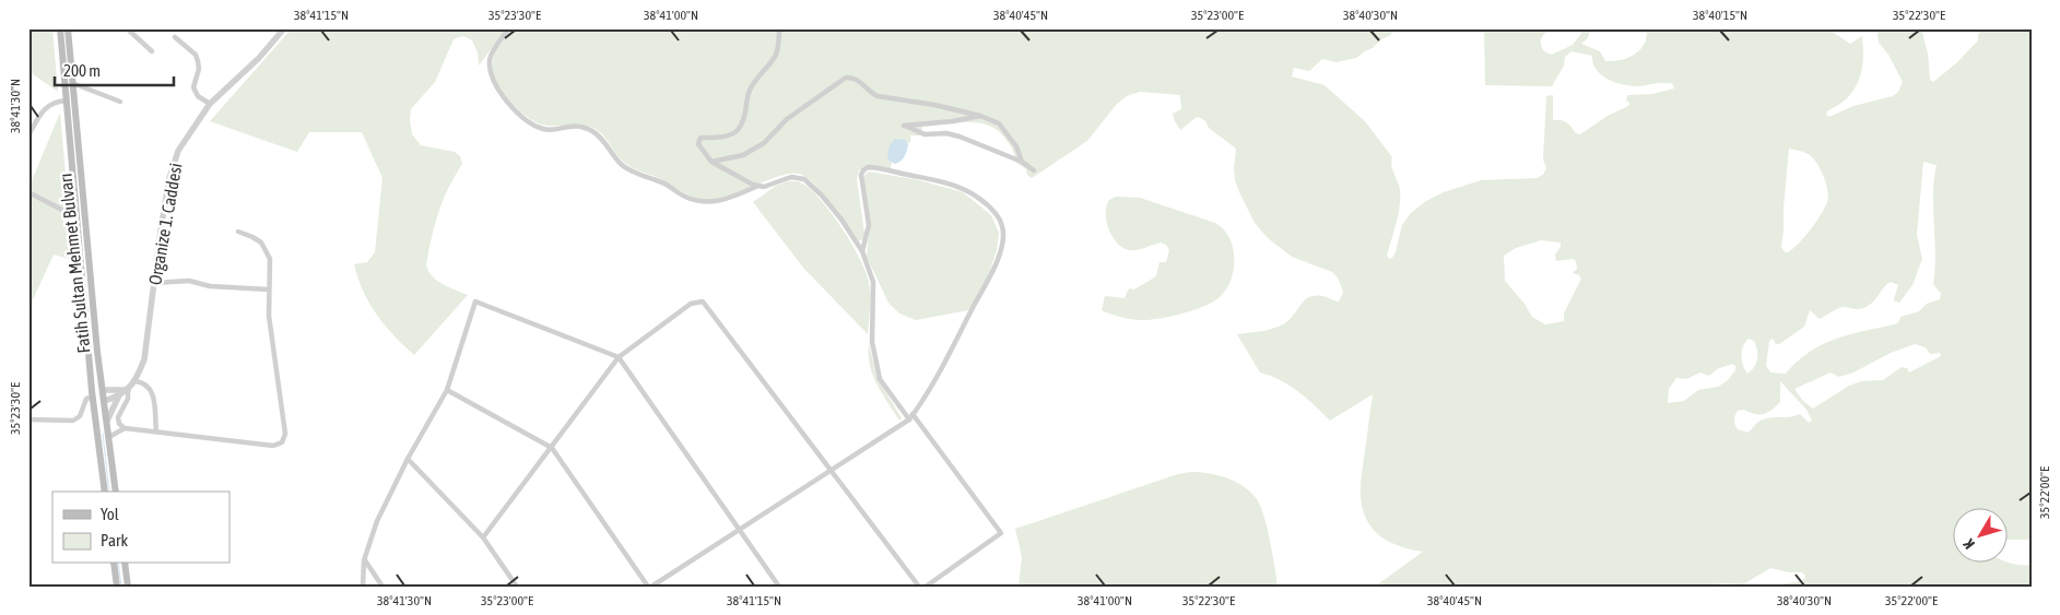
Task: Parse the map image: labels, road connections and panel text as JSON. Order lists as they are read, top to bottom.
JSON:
{
  "streets": {
    "main road": ["Fatih Sultan Mehmet Bulvarı"],
    "street": ["Organize 1. Caddesi"]
  },
  "crossings": [
    ["Organize 1. Caddesi", "Fatih Sultan Mehmet Bulvarı"]
  ],
  "legend": ["Yol", "Park"],
  "scale_bar": "200 m",
  "north": "bottom left",
  "coordinates": [
    "38°41'15\"N",
    "35°23'30\"E",
    "38°41'00\"N",
    "38°40'45\"N",
    "35°23'00\"E",
    "38°40'30\"N",
    "38°40'15\"N",
    "35°22'30\"E",
    "38°41'30\"N",
    "35°22'00\"E"
  ]
}
